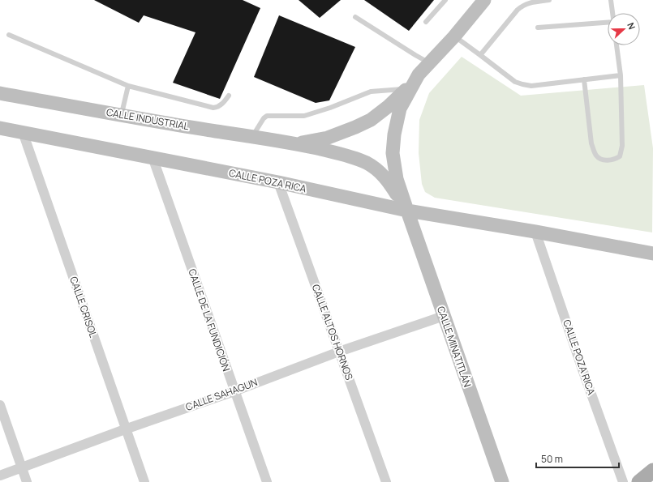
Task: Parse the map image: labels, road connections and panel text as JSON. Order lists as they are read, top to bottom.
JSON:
{
  "streets": {
    "main road": ["CALLE INDUSTRIAL", "CALLE POZA RICA", "CALLE MINATITLÁN"],
    "street": [
      "CALLE CRISOL",
      "CALLE DE LA FUNDICIÓN",
      "CALLE ALTOS HORNOS",
      "CALLE SAHAGUN"
    ]
  },
  "crossings": [
    ["CALLE POZA RICA", "CALLE CRISOL"],
    ["CALLE POZA RICA", "CALLE DE LA FUNDICIÓN"],
    ["CALLE POZA RICA", "CALLE ALTOS HORNOS"],
    ["CALLE POZA RICA", "CALLE MINATITLÁN"],
    ["CALLE CRISOL", "CALLE SAHAGUN"],
    ["CALLE DE LA FUNDICIÓN", "CALLE SAHAGUN"],
    ["CALLE ALTOS HORNOS", "CALLE SAHAGUN"],
    ["CALLE MINATITLÁN", "CALLE SAHAGUN"]
  ],
  "scale_bar": "50 m",
  "north": "right"
}
